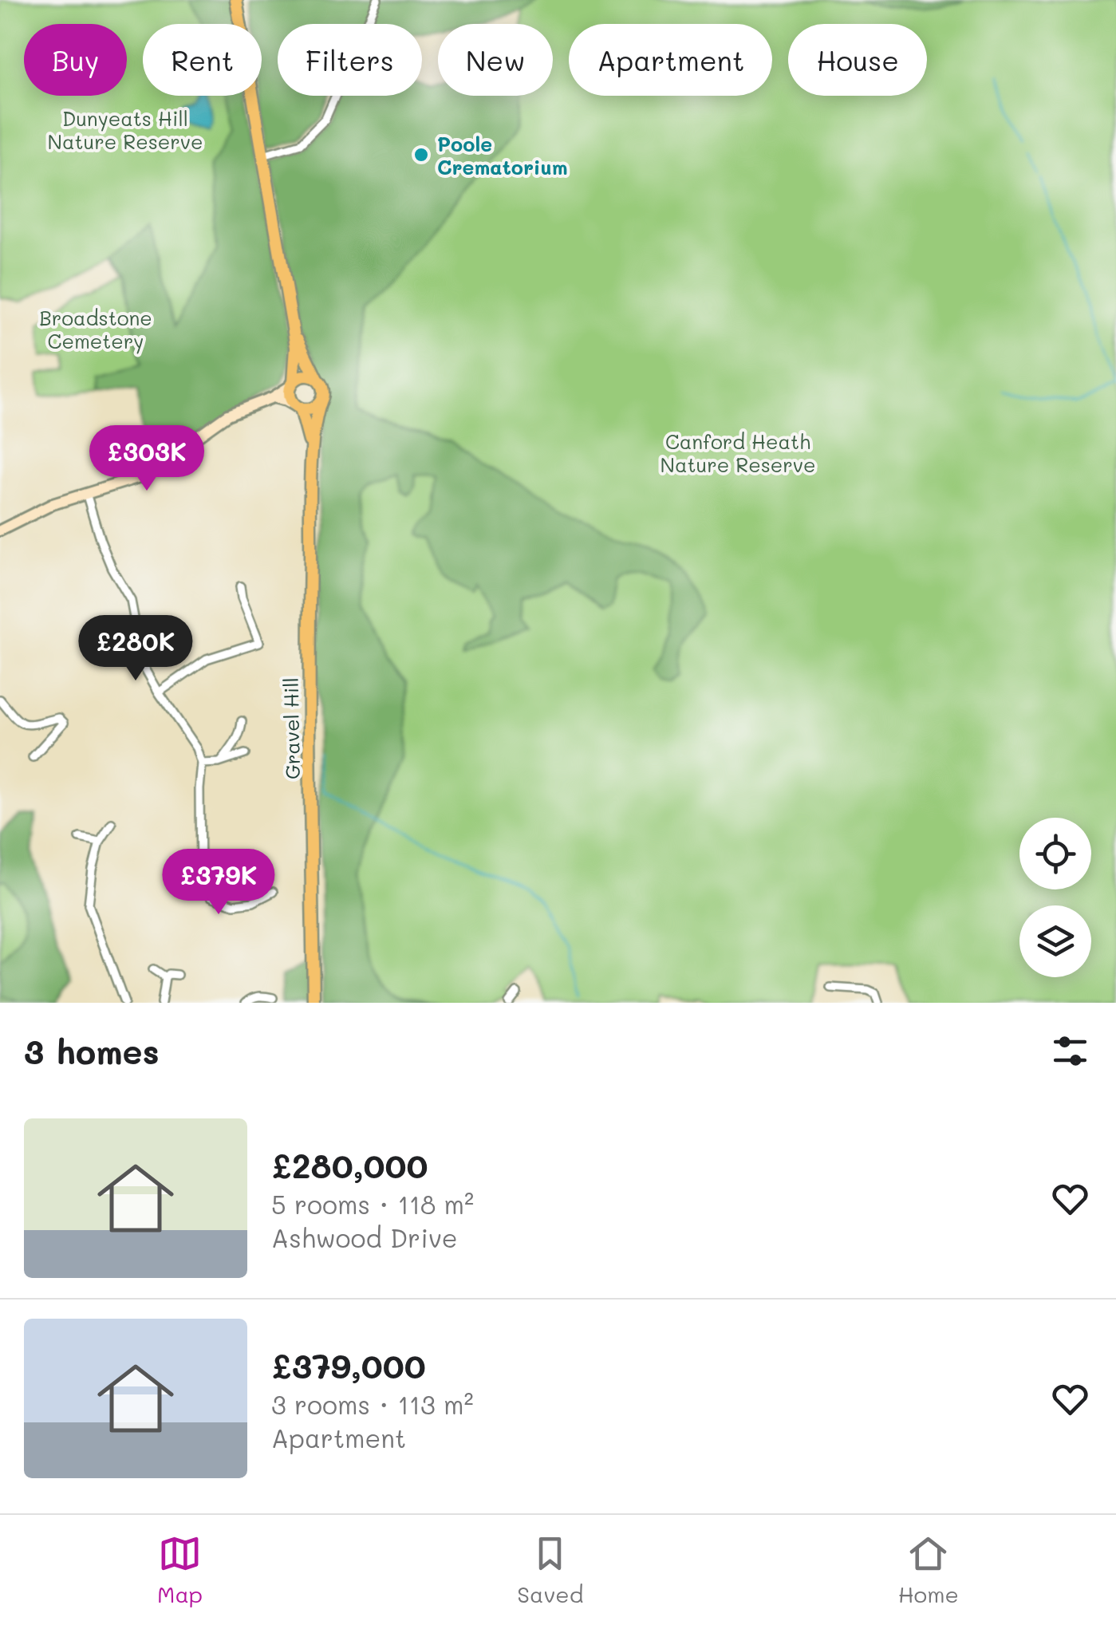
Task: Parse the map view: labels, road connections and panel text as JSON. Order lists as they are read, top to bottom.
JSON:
{
  "streets": {
    "main road": ["Gravel Hill"]
  },
  "parks": ["Dunyeats Hill Nature Reserve", "Broadstone Cemetery", "Canford Heath Nature Reserve"],
  "places": ["Poole Crematorium"],
  "page": {
    "chip": [
      "Buy",
      "Rent",
      "Filters",
      "New",
      "Apartment",
      "House"
    ],
    "price": ["£303K", "£280K", "£379K"],
    "heading": "3 homes",
    "list": [
      {
        "name": "£280,000",
        "note": "5 rooms · 118 m² · Ashwood Drive"
      },
      {
        "name": "£379,000",
        "note": "3 rooms · 113 m² · Apartment"
      }
    ],
    "tabs": ["Map", "Saved", "Home"]
  }
}
